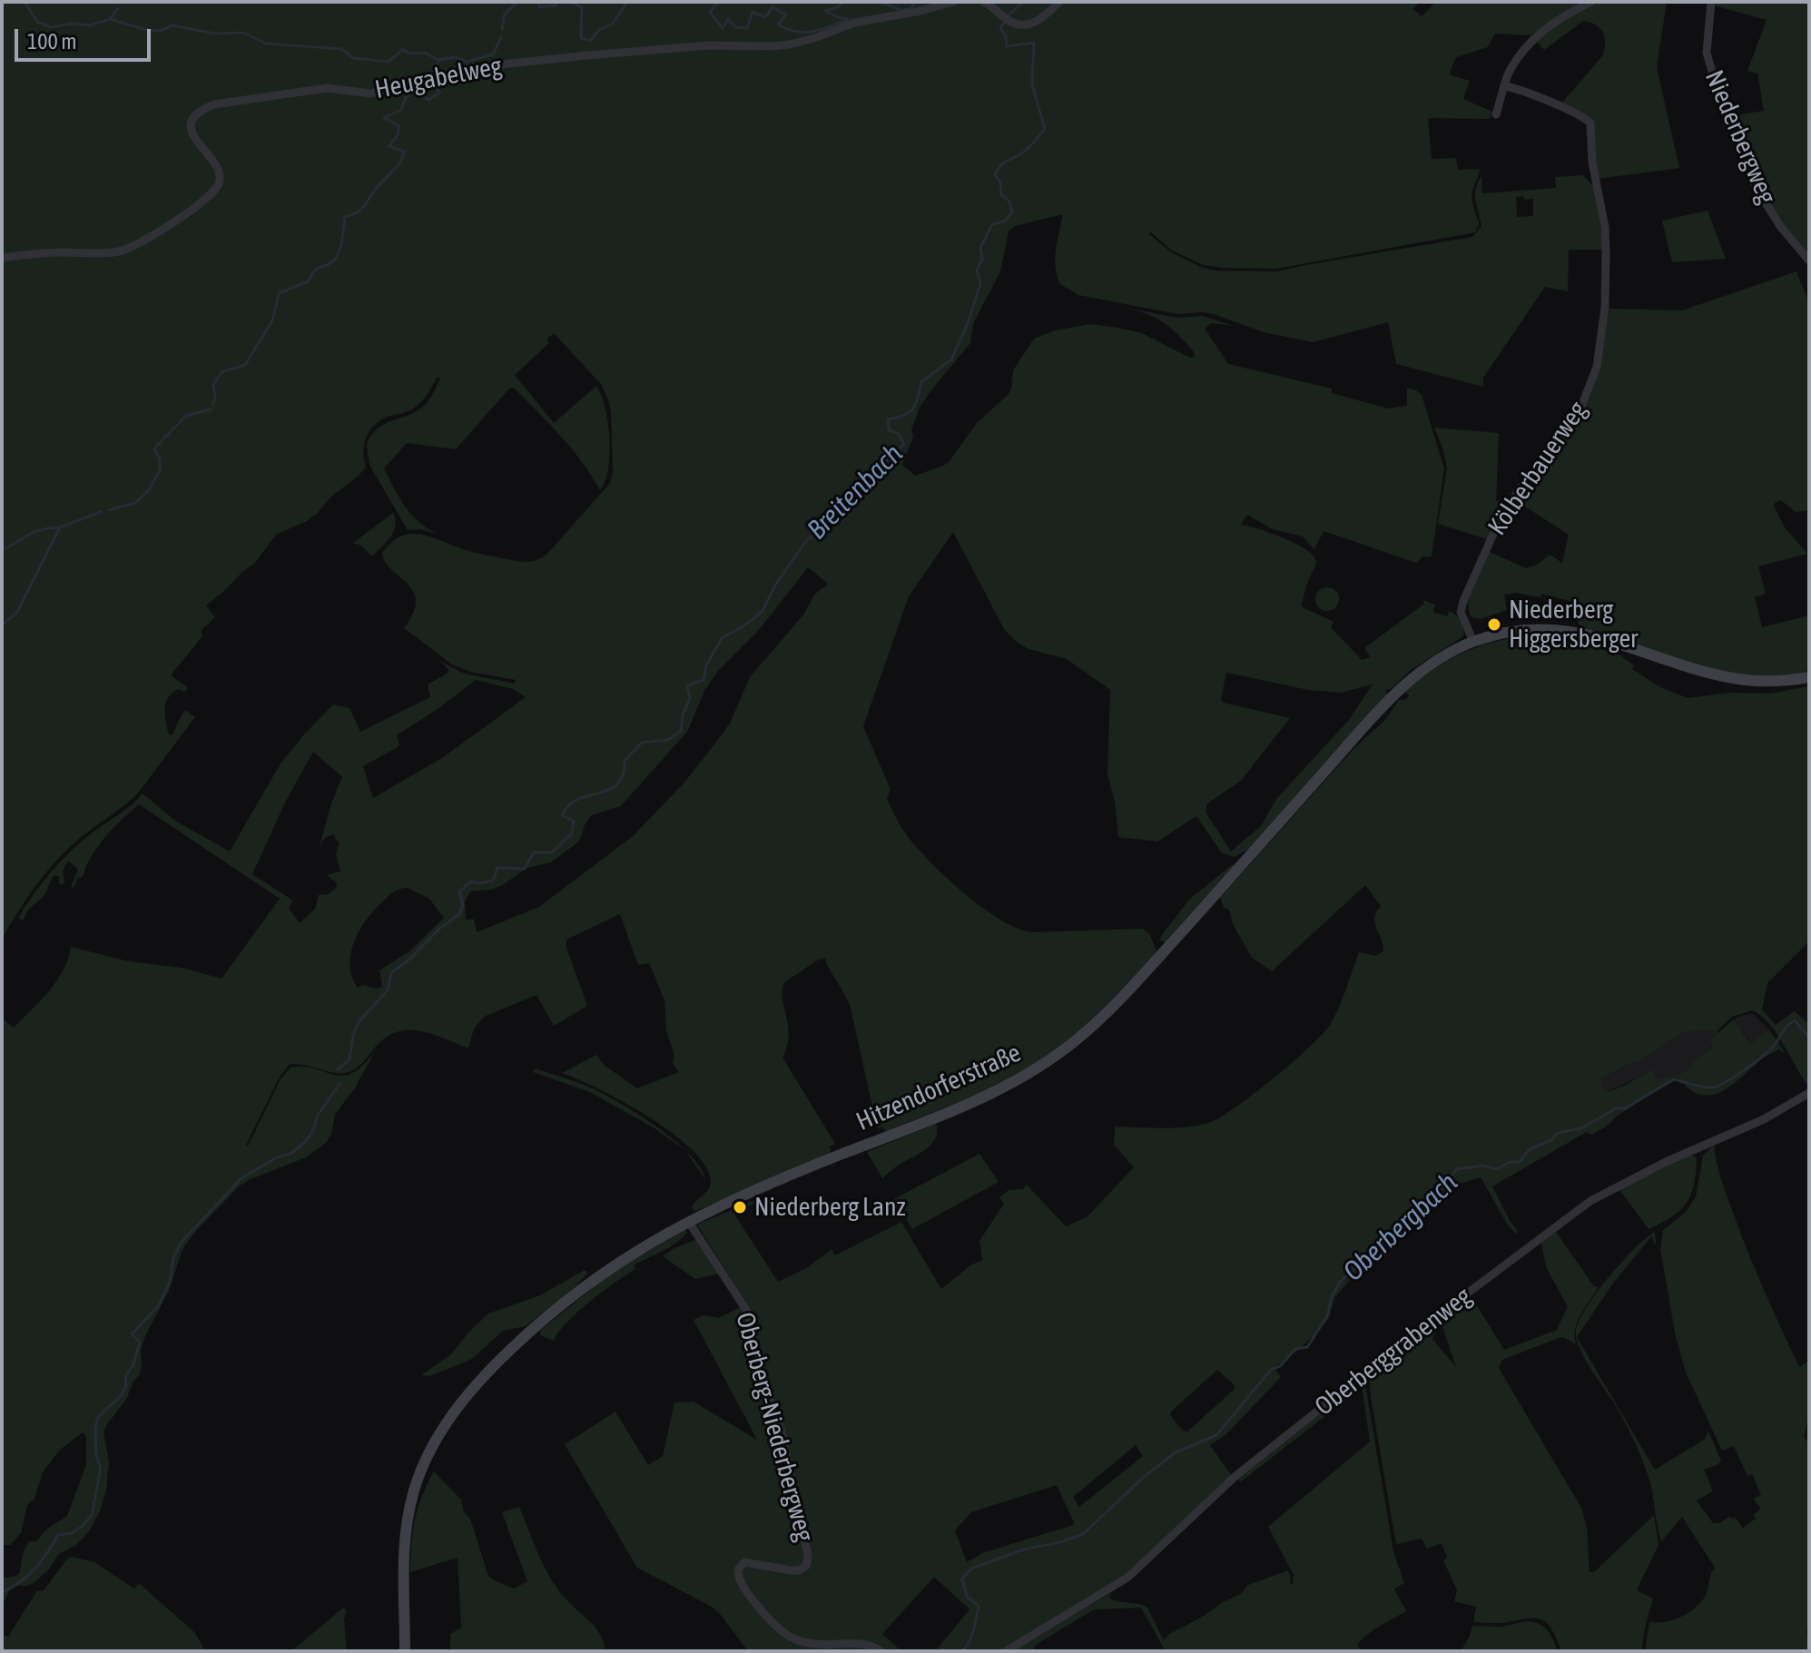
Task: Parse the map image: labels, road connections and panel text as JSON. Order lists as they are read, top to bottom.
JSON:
{
  "streets": {
    "main road": ["Hitzendorferstraße"],
    "street": [
      "Heugabelweg",
      "Niederbergweg",
      "Kölberbauerweg",
      "Oberberggrabenweg",
      "Oberberg-Niederbergweg"
    ]
  },
  "crossings": [
    ["Kölberbauerweg", "Hitzendorferstraße"],
    ["Hitzendorferstraße", "Oberberg-Niederbergweg"]
  ],
  "water": ["Breitenbach", "Oberbergbach"],
  "places": ["Niederberg Higgersberger", "Niederberg Lanz"],
  "scale_bar": "100 m"
}
